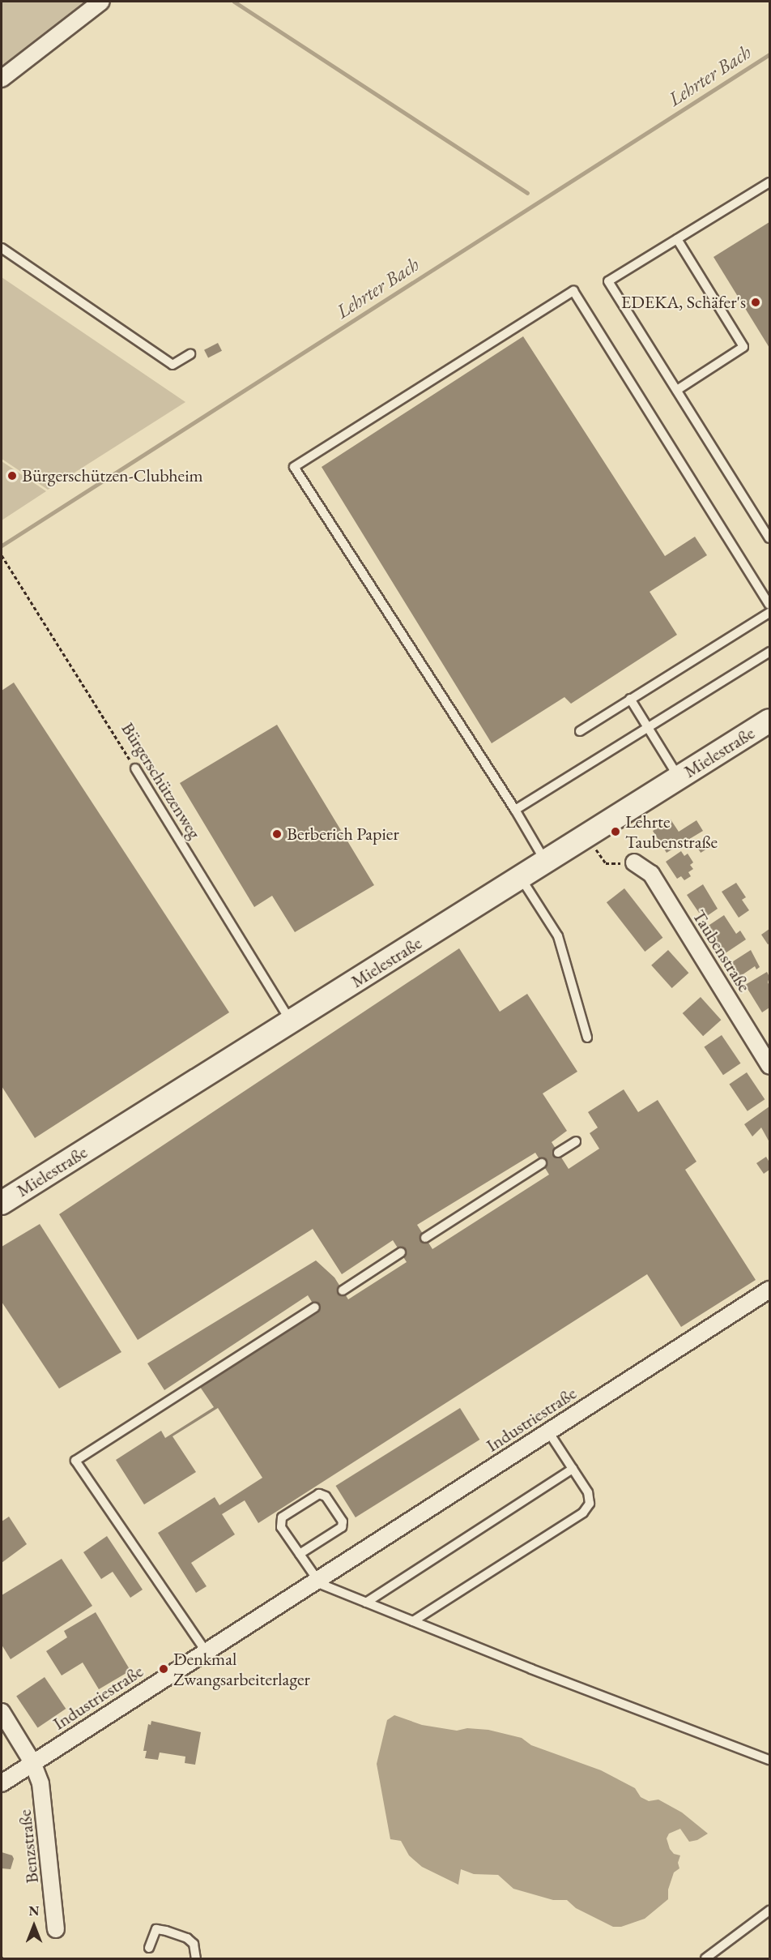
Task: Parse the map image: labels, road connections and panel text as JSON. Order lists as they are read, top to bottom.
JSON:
{
  "streets": {
    "street": [
      "Mielestraße",
      "Taubenstraße",
      "Industriestraße",
      "Benzstraße"
    ],
    "lane": ["Bürgerschützenweg"]
  },
  "crossings": [
    ["Mielestraße", "Bürgerschützenweg"],
    ["Industriestraße", "Benzstraße"]
  ],
  "water": ["Lehrter Bach"],
  "places": [
    "EDEKA, Schäfer's",
    "Bürgerschützen-Clubheim",
    "Lehrte Taubenstraße",
    "Berberich Papier",
    "Denkmal Zwangsarbeiterlager"
  ],
  "north": "top"
}
